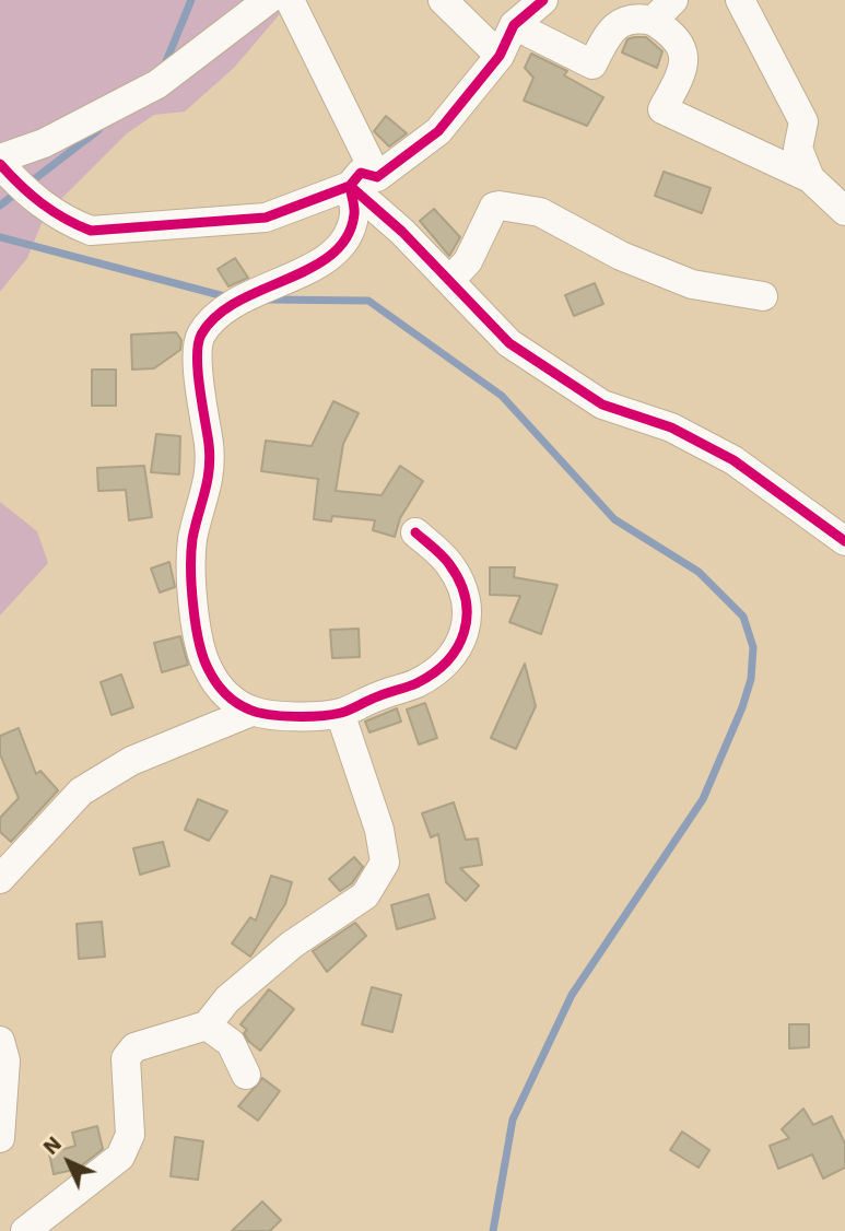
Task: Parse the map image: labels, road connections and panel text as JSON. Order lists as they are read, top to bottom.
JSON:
{
  "north": "top left"
}
